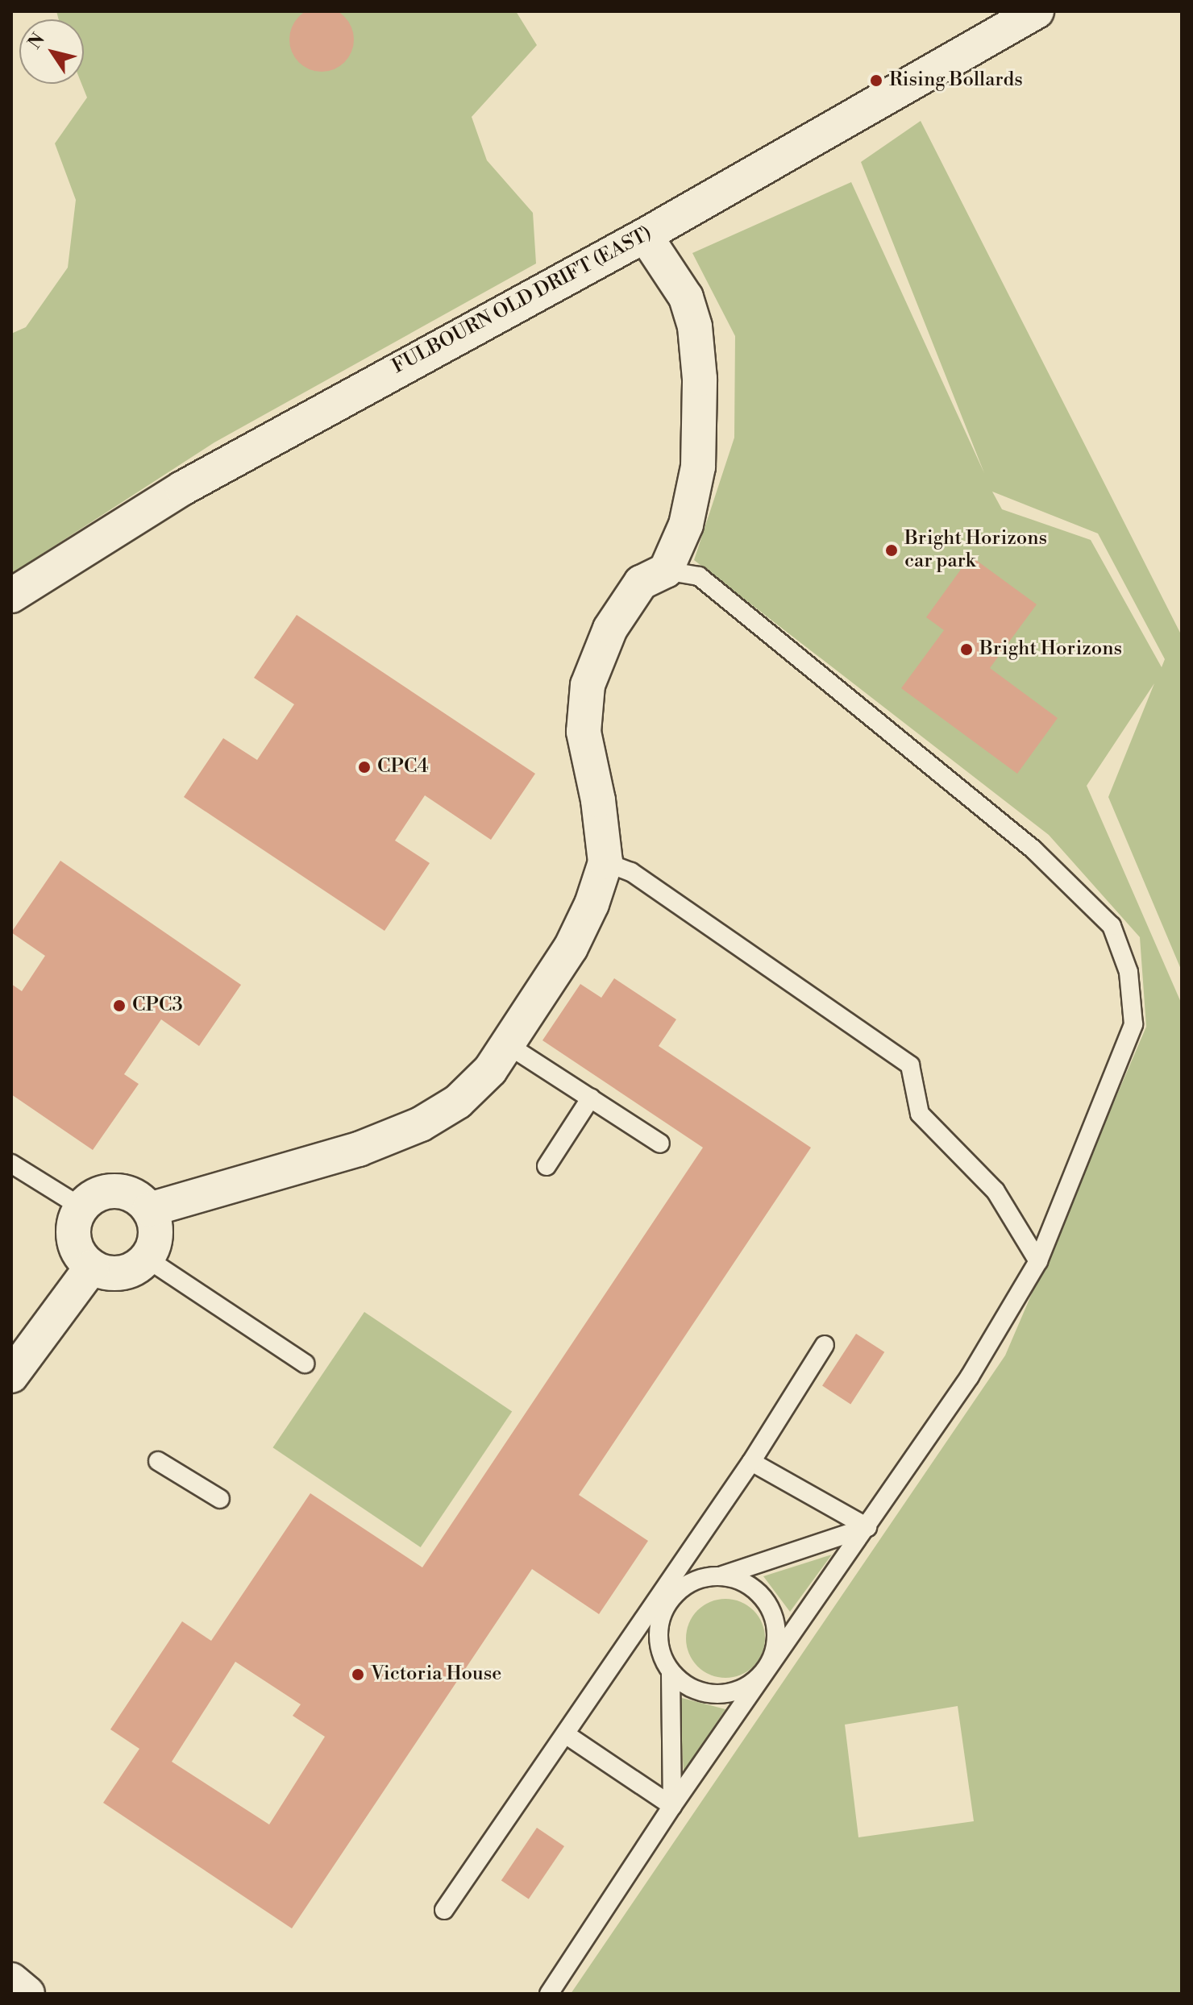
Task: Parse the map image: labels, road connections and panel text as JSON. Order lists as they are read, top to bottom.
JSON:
{
  "streets": {
    "street": ["FULBOURN OLD DRIFT (EAST)"]
  },
  "places": [
    "Rising Bollards",
    "Bright Horizons car park",
    "Bright Horizons",
    "CPC4",
    "CPC3",
    "Victoria House"
  ],
  "north": "top left"
}
